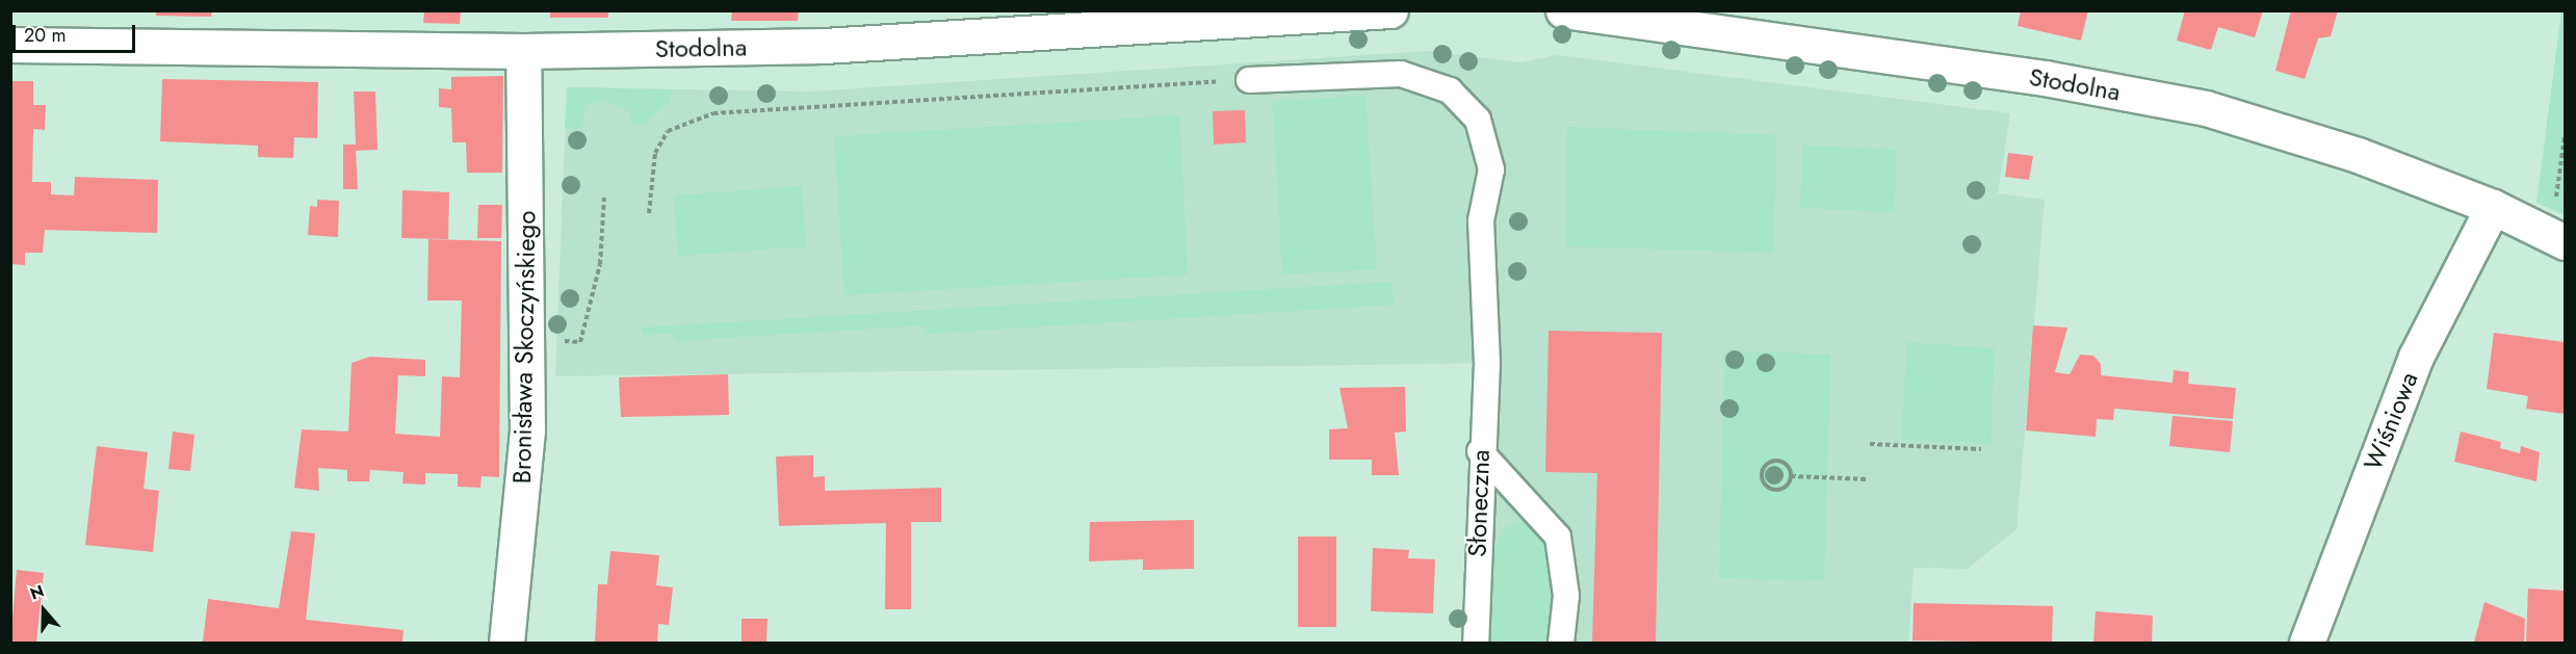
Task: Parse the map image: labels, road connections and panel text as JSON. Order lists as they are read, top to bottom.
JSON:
{
  "streets": {
    "street": ["Stodolna", "Bronisława Skoczyńskiego", "Wiśniowa"],
    "lane": ["Słoneczna"]
  },
  "crossings": [
    ["Stodolna", "Bronisława Skoczyńskiego"],
    ["Stodolna", "Wiśniowa"]
  ],
  "scale_bar": "20 m",
  "north": "top"
}
